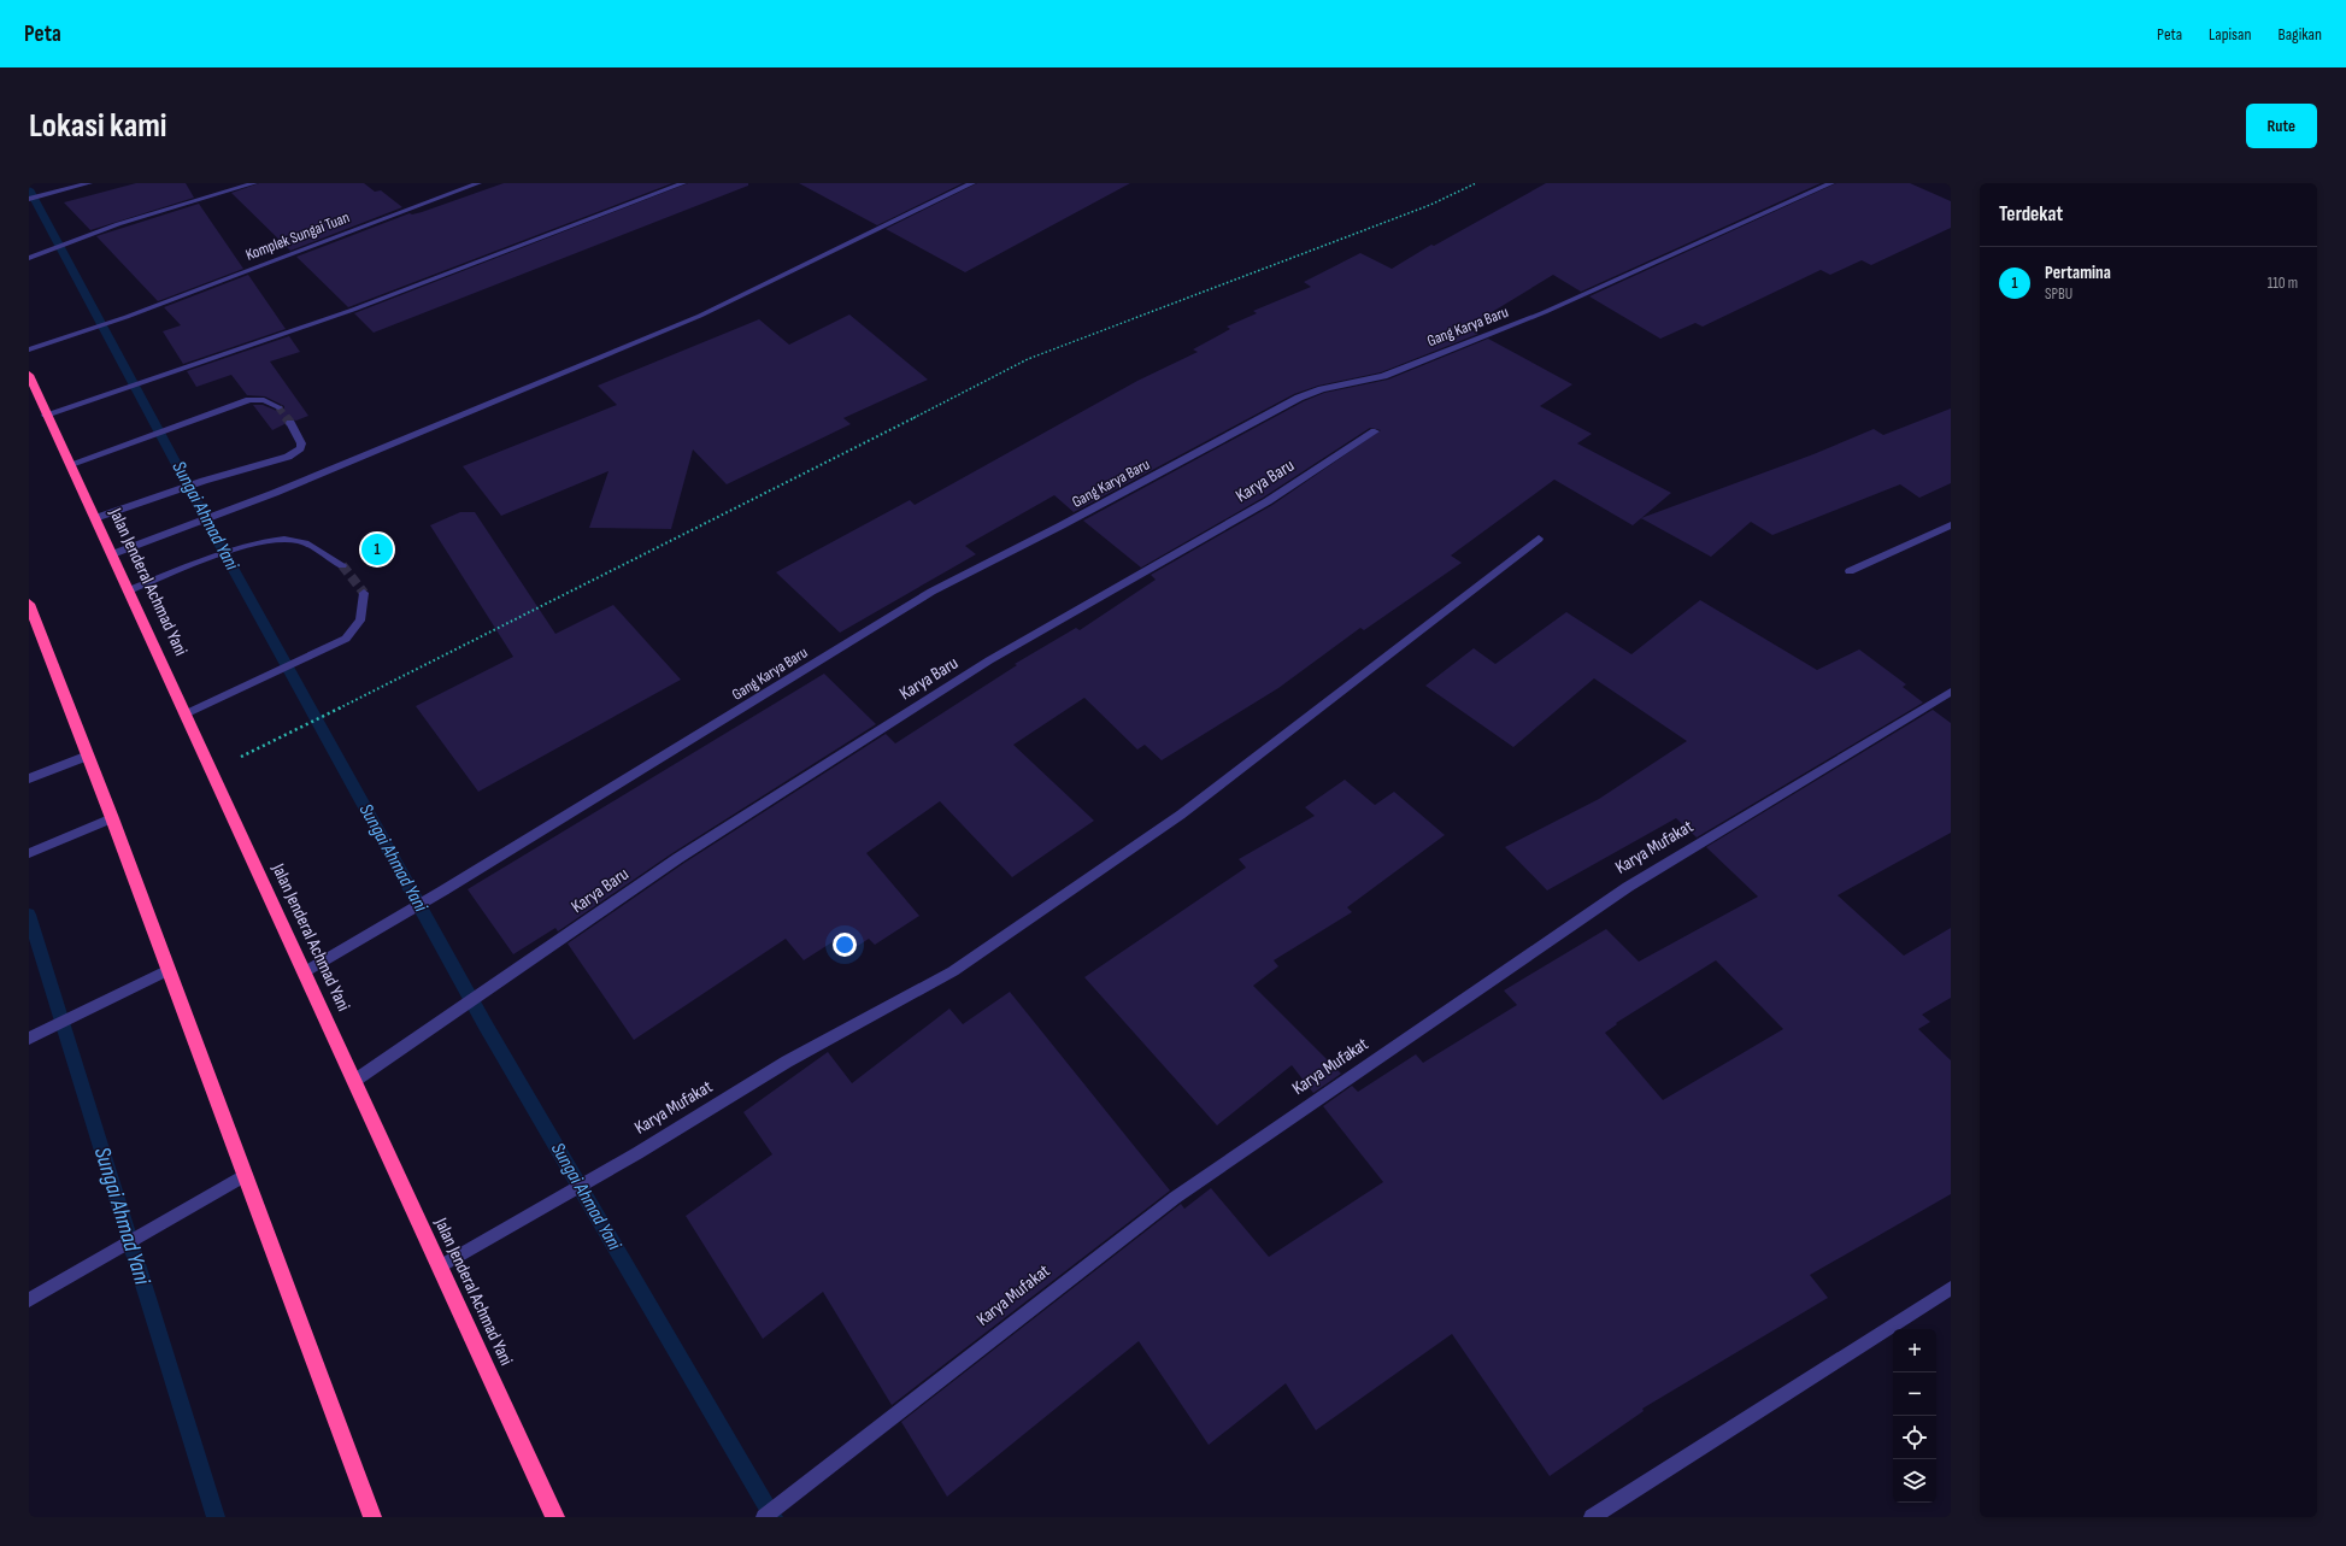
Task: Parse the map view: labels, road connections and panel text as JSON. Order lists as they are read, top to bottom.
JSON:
{
  "streets": {
    "highway": ["Jalan Jenderal Achmad Yani"],
    "street": [
      "Komplek Sungai Tuan",
      "Gang Karya Baru",
      "Karya Baru",
      "Karya Mufakat"
    ]
  },
  "crossings": [
    ["Gang Karya Baru", "Jalan Jenderal Achmad Yani"],
    ["Karya Baru", "Jalan Jenderal Achmad Yani"],
    ["Jalan Jenderal Achmad Yani", "Karya Mufakat"]
  ],
  "water": ["Sungai Ahmad Yani"],
  "page": {
    "header": "Peta",
    "nav": ["Peta", "Lapisan", "Bagikan"],
    "buttons": "Rute",
    "title": "Lokasi kami",
    "heading": "Terdekat",
    "list": [
      {
        "mark": "1",
        "name": "Pertamina",
        "note": "SPBU",
        "value": "110 m"
      }
    ],
    "pins": "1",
    "map_buttons": ["+", "−"]
  }
}
